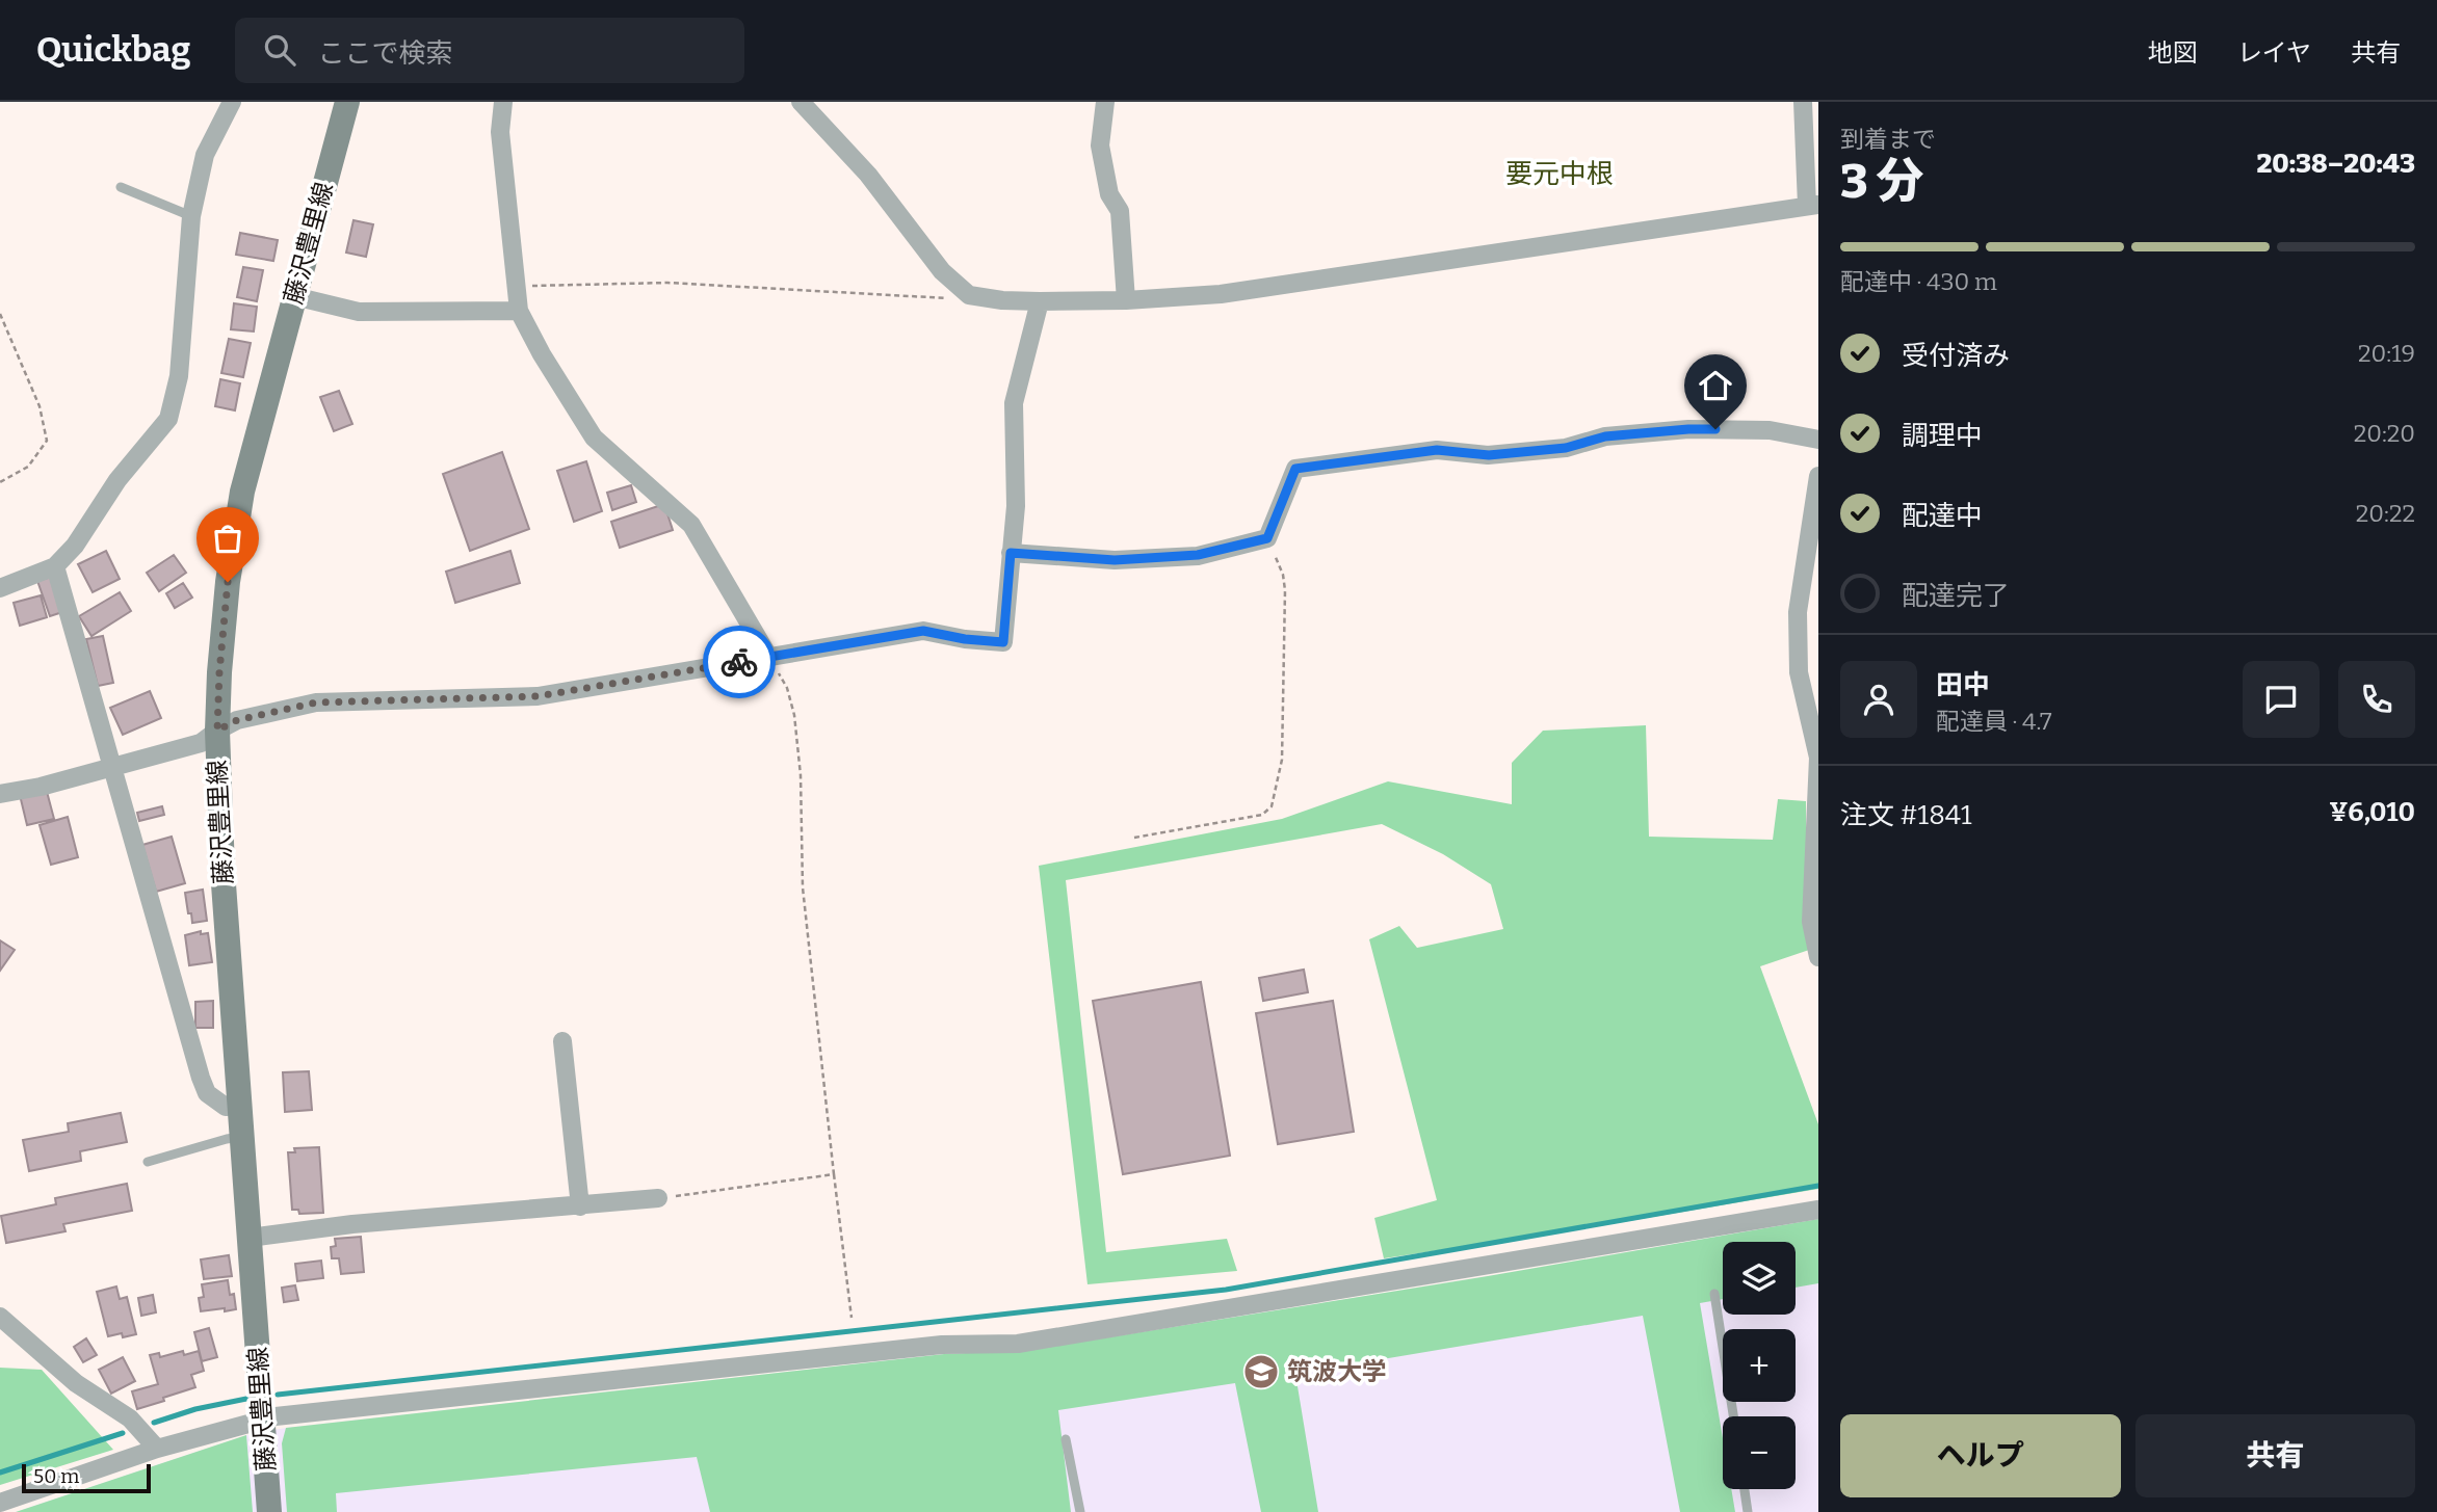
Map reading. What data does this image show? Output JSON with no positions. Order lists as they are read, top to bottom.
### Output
{
  "streets": {
    "main road": ["藤沢豊里線"]
  },
  "districts": ["要元中根"],
  "places": {
    "school or university": ["筑波大学"]
  },
  "scale_bar": "50 m",
  "page": {
    "header": "Quickbag",
    "search": "ここで検索",
    "nav": ["地図", "レイヤ", "共有"],
    "heading": ["3 分", "到着まで", "20:38–20:43"],
    "panel": [
      "田中",
      "配達員 · 4.7",
      "注文 #1841",
      "¥6,010"
    ],
    "bar": "配達中 · 430 m",
    "list": [
      ["受付済み", "20:19"],
      ["調理中", "20:20"],
      ["配達中", "20:22"],
      "配達完了"
    ],
    "map_buttons": ["+", "−"],
    "buttons": ["ヘルプ", "共有"],
    "scale": "50 m"
  }
}
